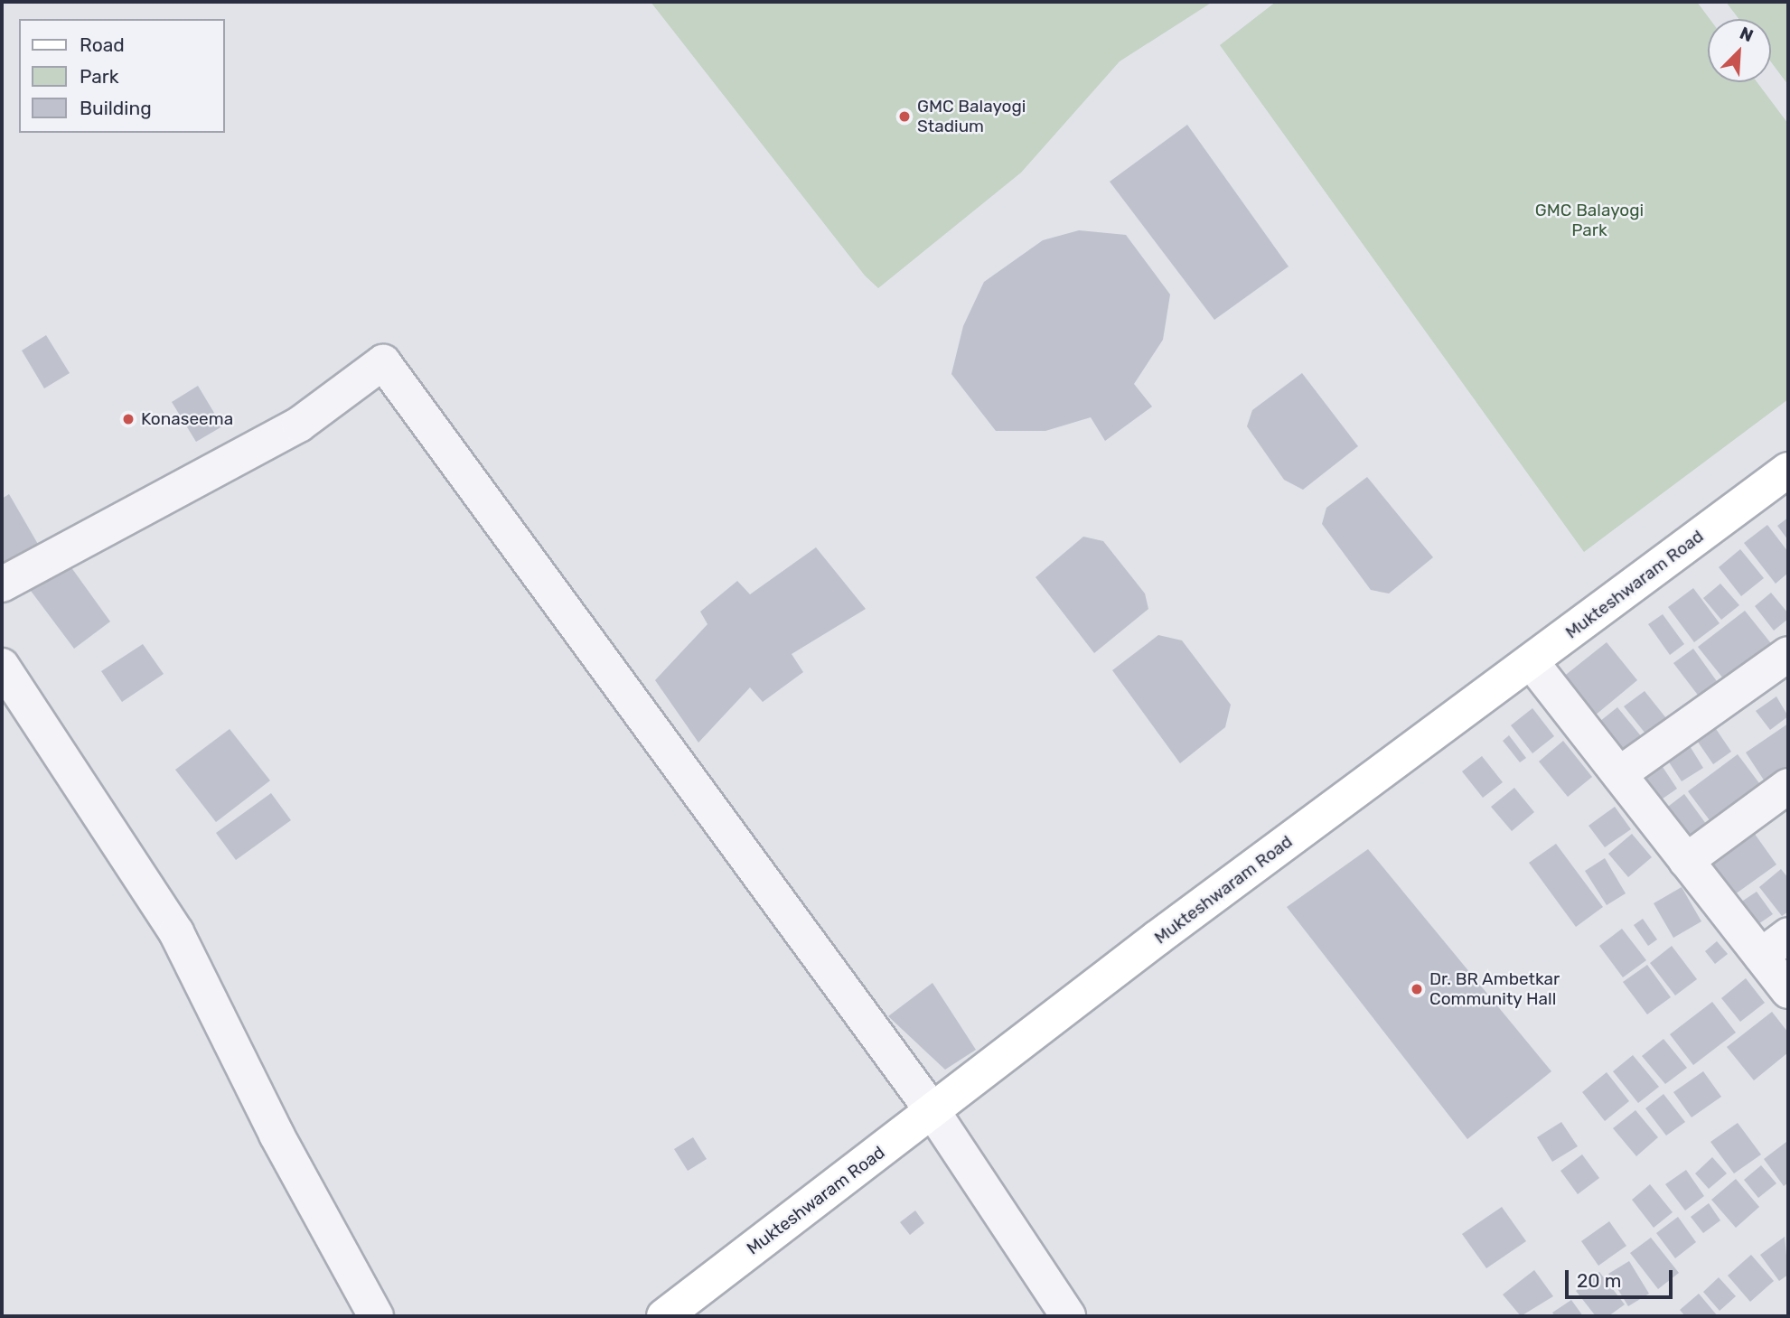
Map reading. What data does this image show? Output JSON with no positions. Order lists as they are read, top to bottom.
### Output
{
  "streets": {
    "main road": ["Mukteshwaram Road"]
  },
  "parks": ["GMC Balayogi Park"],
  "places": ["GMC Balayogi Stadium", "Konaseema", "Dr. BR Ambetkar Community Hall"],
  "legend": ["Road", "Park", "Building"],
  "scale_bar": "20 m",
  "north": "top right"
}
